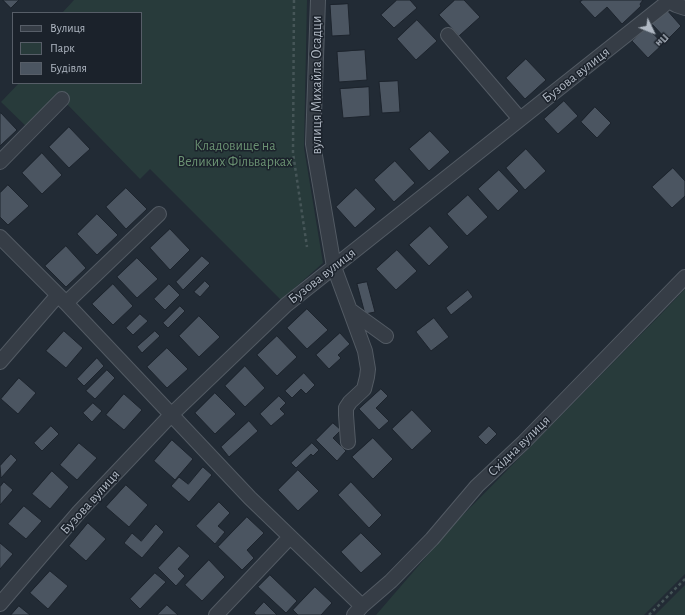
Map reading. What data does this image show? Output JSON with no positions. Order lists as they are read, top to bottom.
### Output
{
  "streets": {
    "street": ["Бузова вулиця", "вулиця Михайла Осадци", "Східна вулиця"]
  },
  "crossings": [
    ["Бузова вулиця", "вулиця Михайла Осадци"]
  ],
  "parks": ["Кладовище на Великих Фільварках"],
  "legend": ["Вулиця", "Парк", "Будівля"],
  "north": "bottom right"
}
